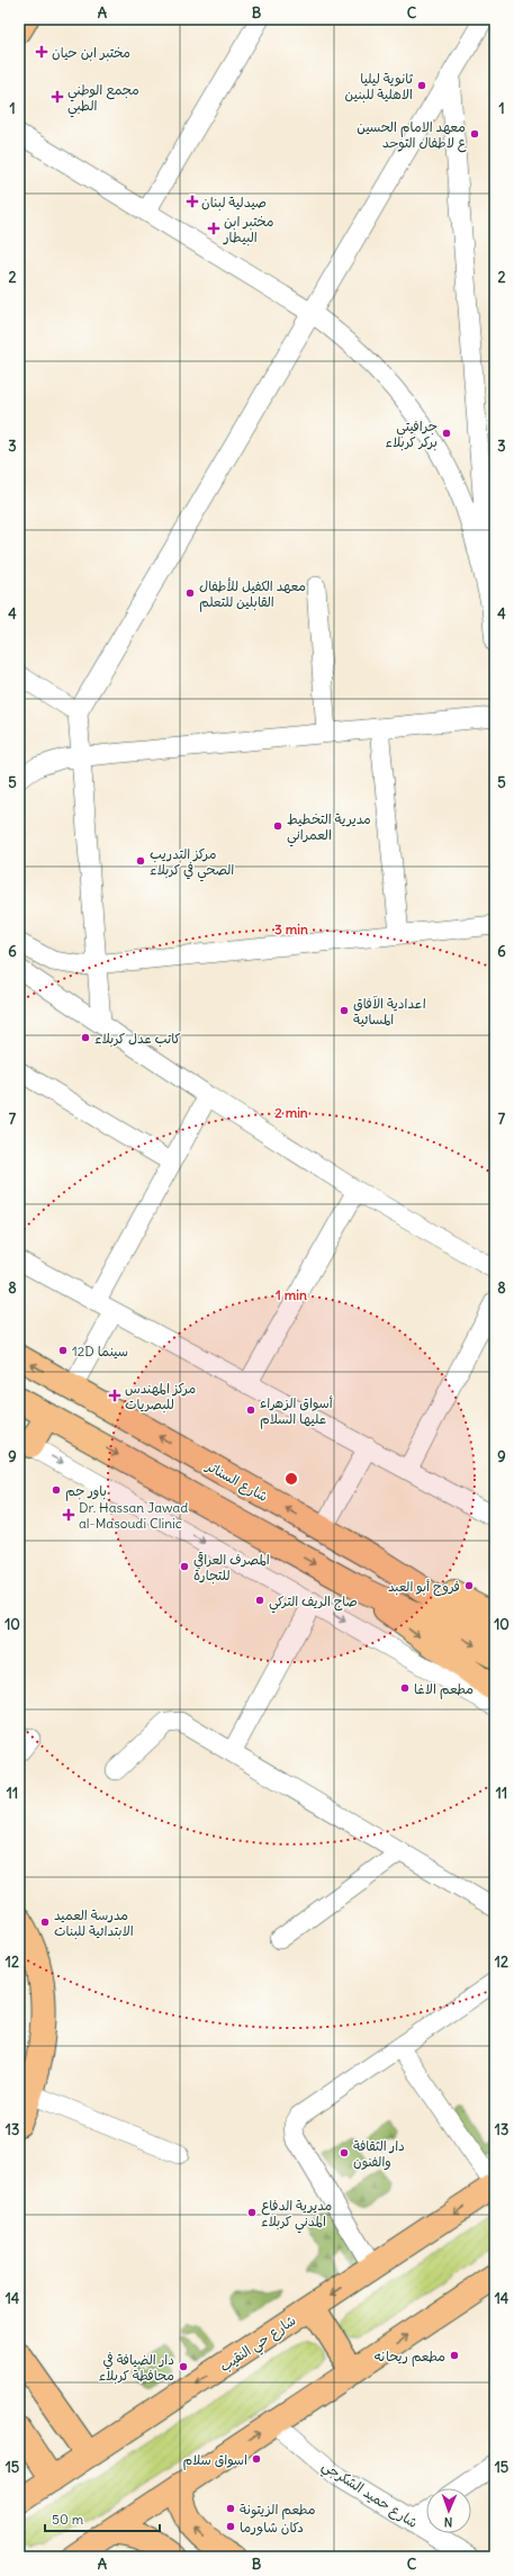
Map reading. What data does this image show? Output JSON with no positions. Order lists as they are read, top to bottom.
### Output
{
  "streets": {
    "main road": ["شارع السناتر", "شارع حي النقيب"],
    "street": ["شارع حميد الشكرجي"]
  },
  "places": {
    "health": [
      "مختبر ابن حيان",
      "مجمع الوطني الطبي",
      "صيدلية لبنان",
      "مختبر ابن البيطار",
      "مركز المهندس للبصريات",
      "Dr. Hassan Jawad al-Masoudi Clinic"
    ],
    "other": [
      "ثانوية ليليا الاهلية للبنين",
      "معهد الامام الحسين ع لاطفال التوحد",
      "جرافيتي بركر كربلاء",
      "معهد الكفيل للأطفال القابلين للتعلم",
      "مديرية التخطيط العمراني",
      "مركز التدريب الصحي في كربلاء",
      "اعدادية الآفاق المسائية",
      "كاتب عدل كربلاء",
      "12D سينما",
      "أسواق الزهراء عليها السلام",
      "باور جم",
      "المصرف العراقي للتجارة",
      "فروج أبو العبد",
      "صاج الريف التركي",
      "مطعم الاغا",
      "مدرسة العميد الابتدائية للبنات",
      "دار الثقافة والفنون",
      "مديرية الدفاع المدني كربلاء",
      "مطعم ريحانه",
      "دار الضيافة في محافطة كربلاء",
      "اسواق سلام",
      "مطعم الزيتونة",
      "دكان شاورما"
    ]
  },
  "scale_bar": "50 m",
  "north": "bottom",
  "grid": {
    "columns": ["A", "B", "C"],
    "rows": [
      "1",
      "2",
      "3",
      "4",
      "5",
      "6",
      "7",
      "8",
      "9",
      "10",
      "11",
      "12",
      "13",
      "14",
      "15"
    ]
  },
  "rings": ["3 min", "2 min", "1 min"]
}
